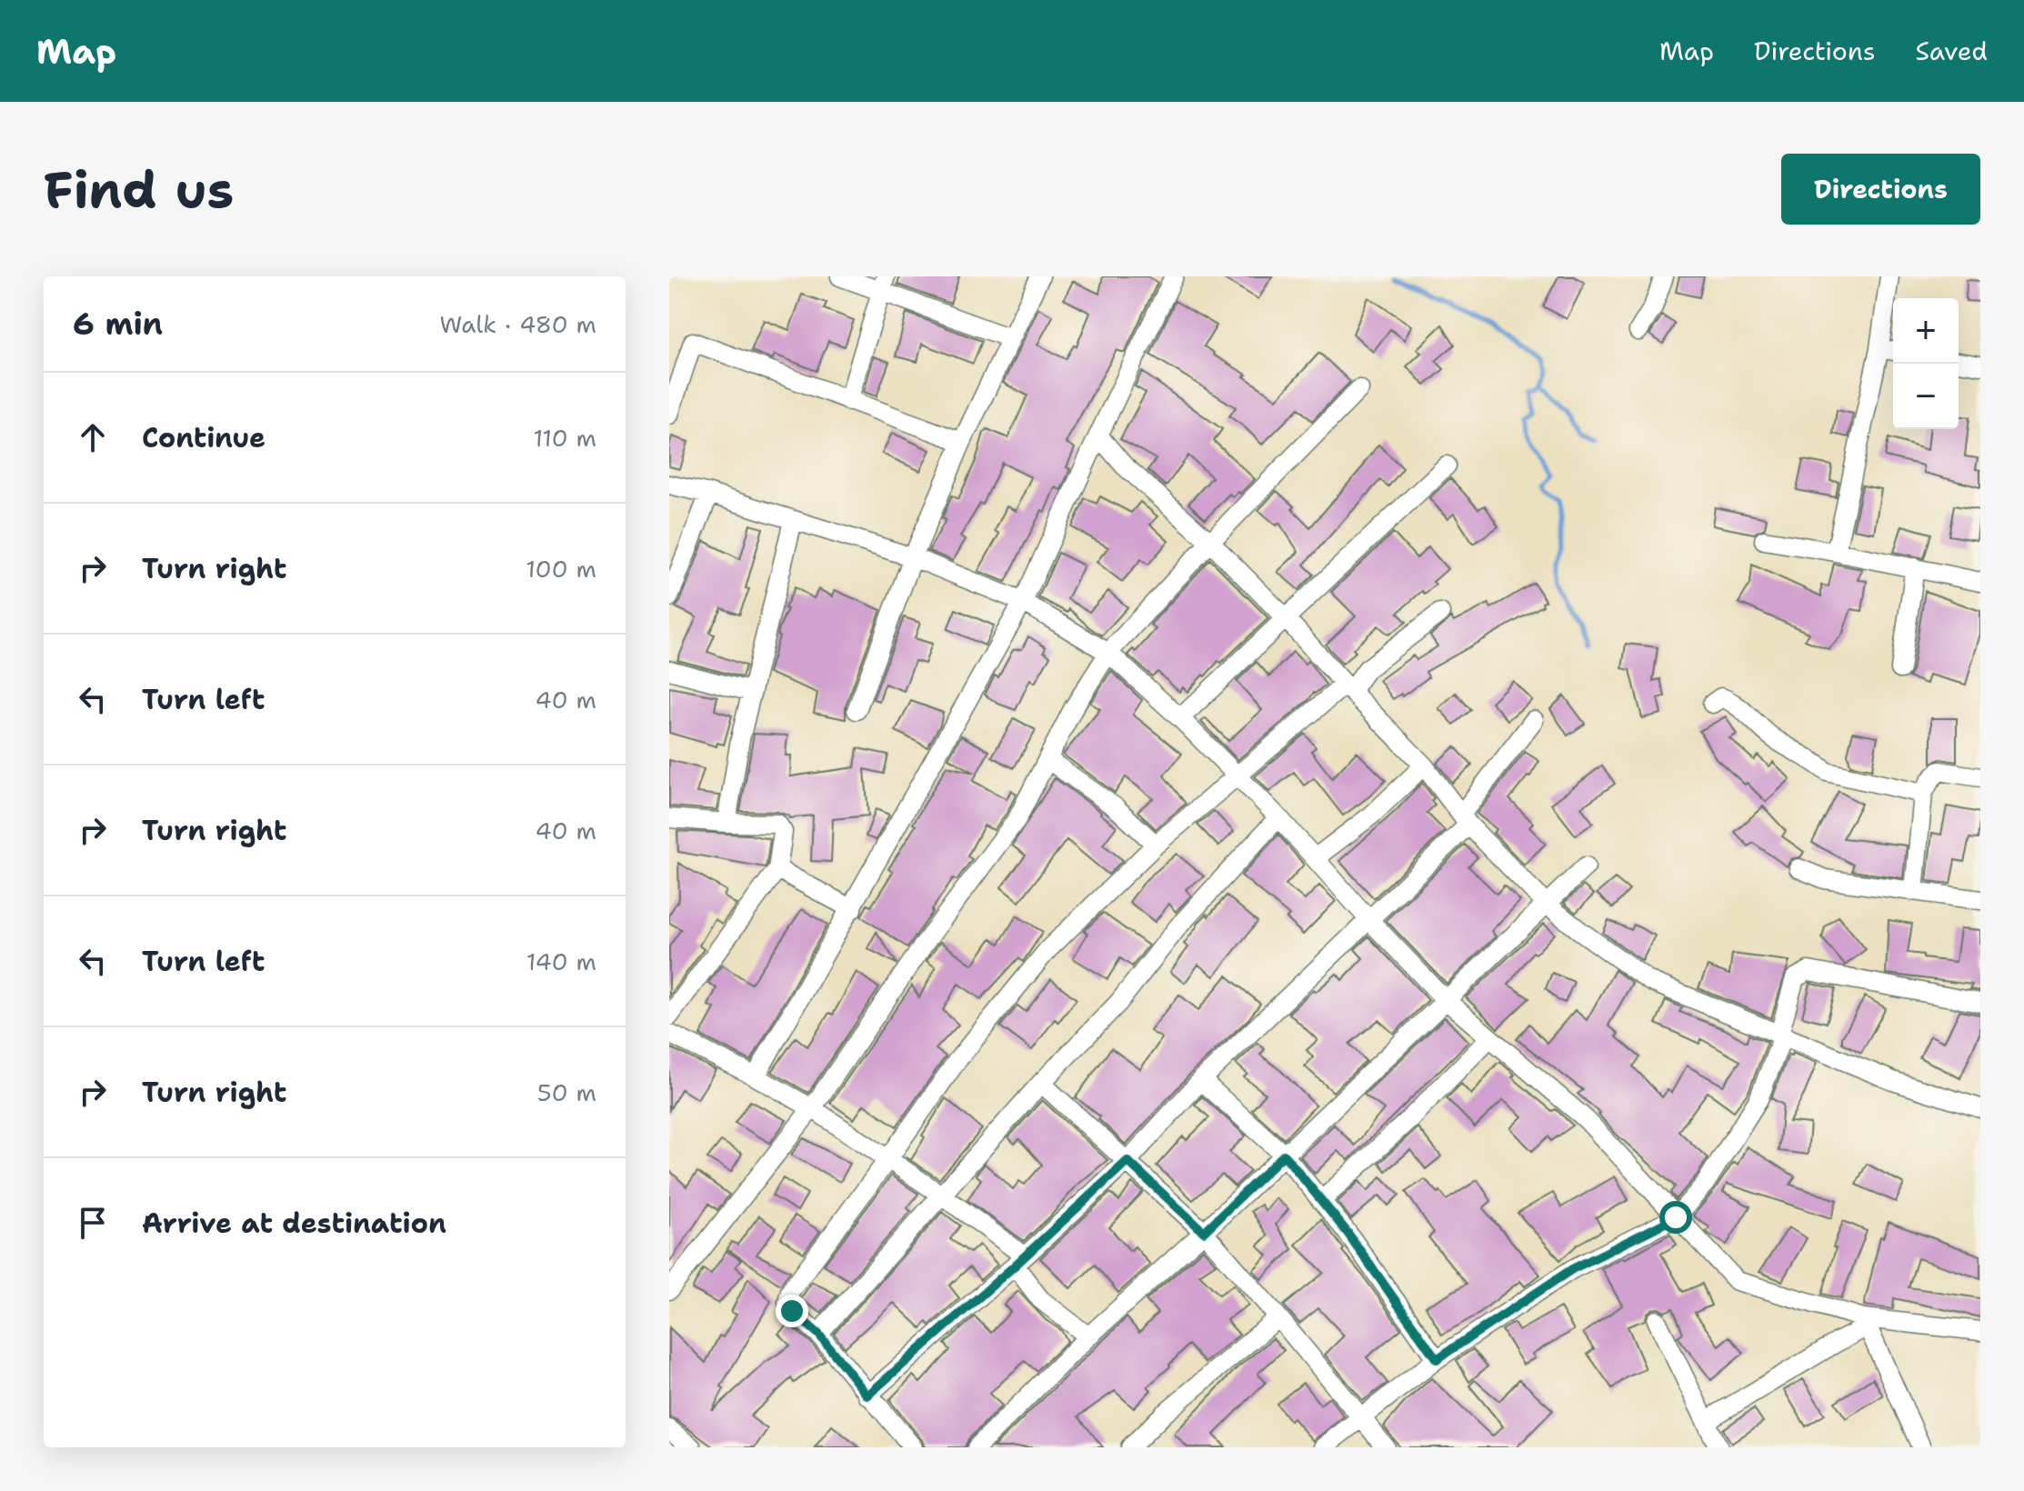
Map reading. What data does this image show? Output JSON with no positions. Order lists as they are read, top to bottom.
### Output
{
  "page": {
    "header": "Map",
    "nav": ["Map", "Directions", "Saved"],
    "buttons": "Directions",
    "title": "Find us",
    "heading": ["6 min", "Walk · 480 m"],
    "map_buttons": ["+", "−"],
    "list": [
      ["Continue", "110 m"],
      ["Turn right", "100 m"],
      ["Turn left", "40 m"],
      ["Turn right", "40 m"],
      ["Turn left", "140 m"],
      ["Turn right", "50 m"],
      "Arrive at destination"
    ]
  }
}
